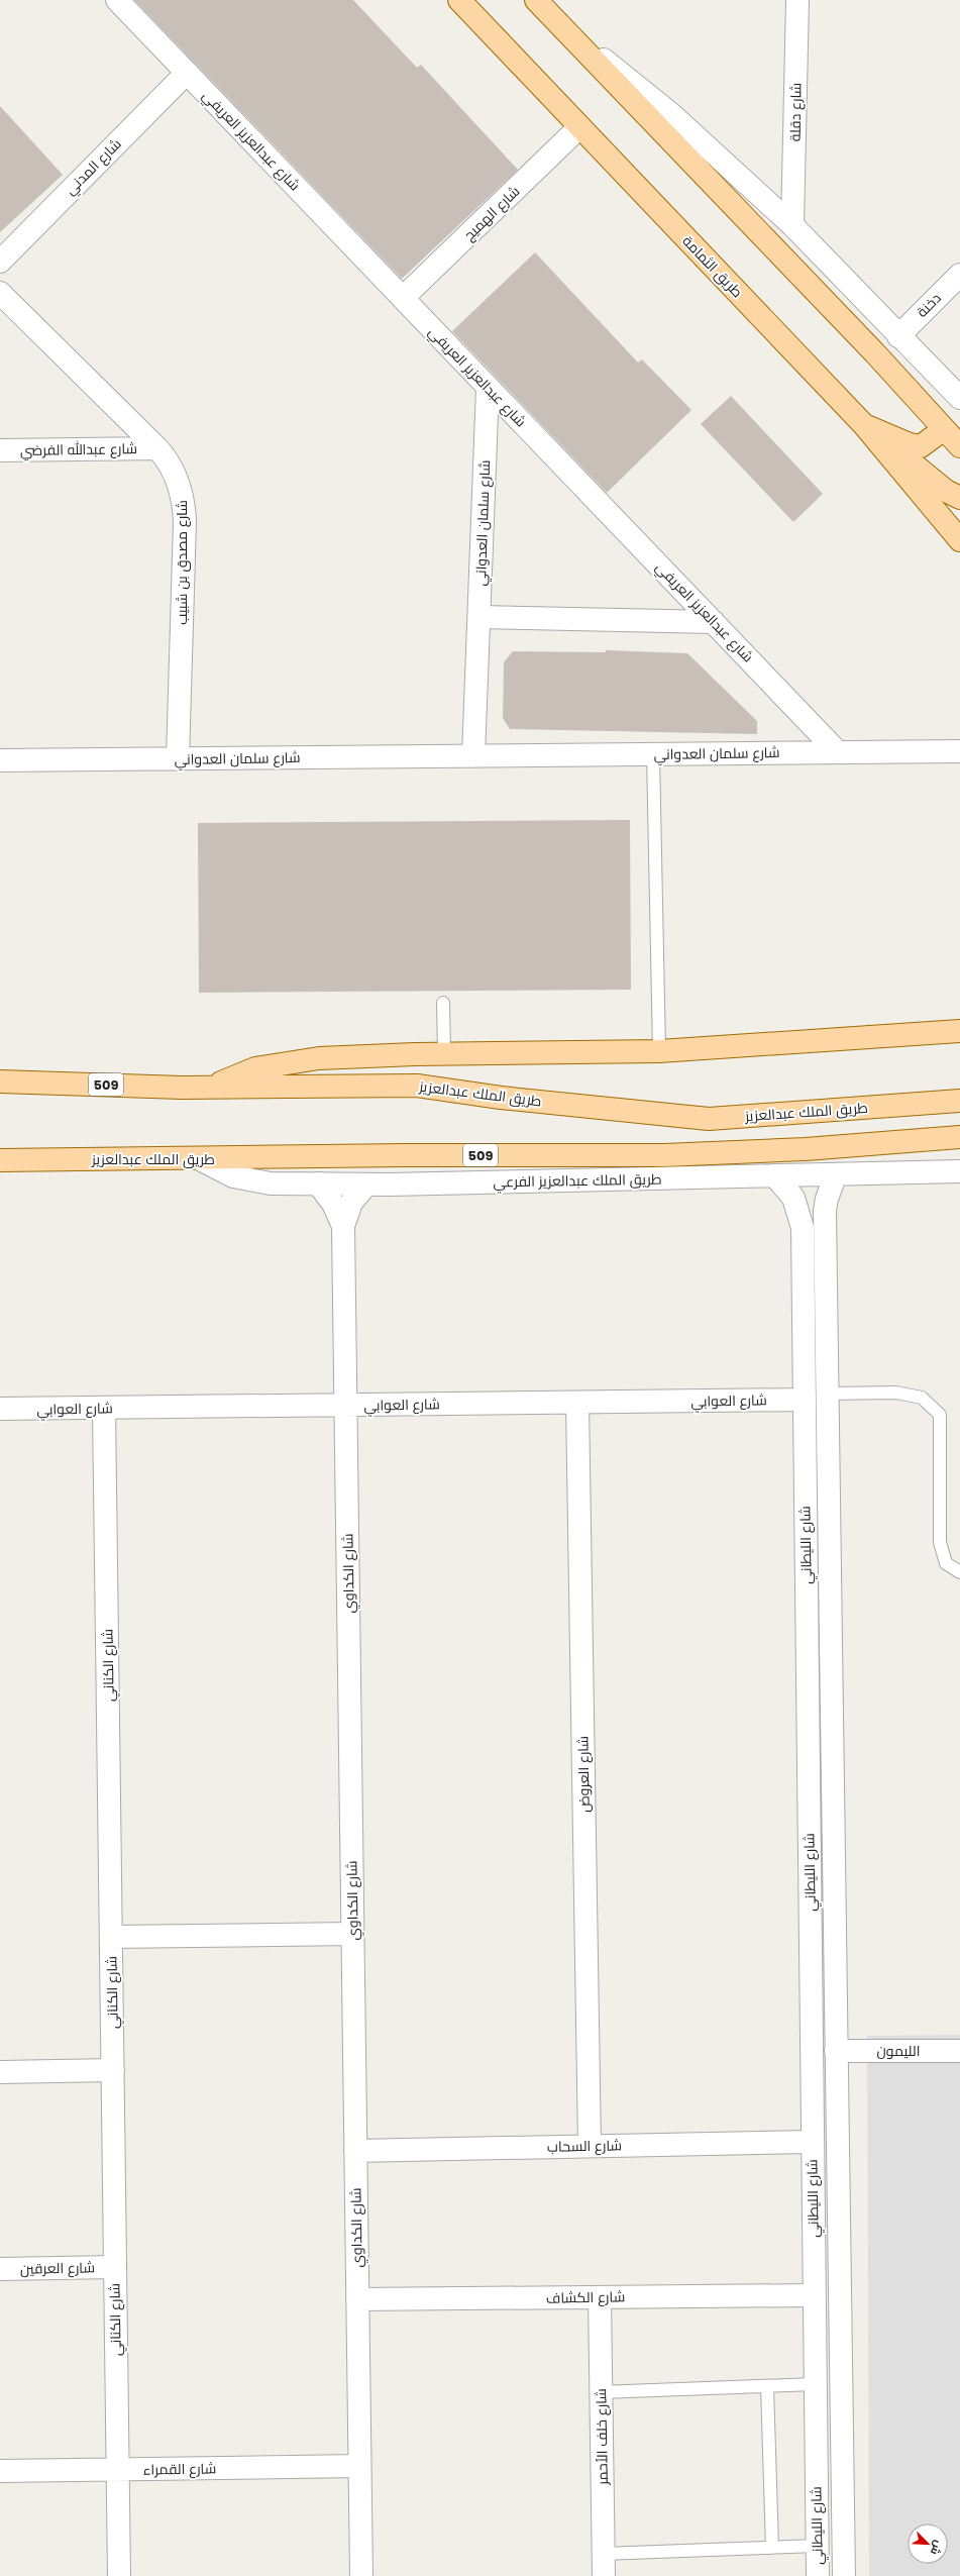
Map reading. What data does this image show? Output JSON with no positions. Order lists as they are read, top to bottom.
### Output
{
  "streets": {
    "main road": ["طريق الثمامة", "509", "طريق الملك عبدالعزيز"],
    "street": [
      "شارع دقلة",
      "شارع عبدالعزيز العريفي",
      "شارع المدني",
      "شارع الهميج",
      "دخنة",
      "شارع عبدالله الفرضي",
      "شارع سلمان العدواني",
      "شارع مصدق بن شبيب",
      "طريق الملك عبدالعزيز الفرعي",
      "شارع العوابي",
      "شارع الليطاني",
      "شارع الكداوي",
      "شارع الكناني",
      "شارع العروض",
      "الليمون",
      "شارع السحاب",
      "شارع العرقين",
      "شارع الكشاف",
      "شارع خلف الأحمر",
      "شارع القمراء"
    ]
  },
  "crossings": [
    ["شارع عبدالعزيز العريفي", "شارع المدني"],
    ["شارع عبدالعزيز العريفي", "شارع الهميج"],
    ["شارع عبدالعزيز العريفي", "شارع سلمان العدواني"],
    ["شارع الهميج", "طريق الثمامة"],
    ["شارع عبدالله الفرضي", "شارع مصدق بن شبيب"],
    ["شارع سلمان العدواني", "شارع مصدق بن شبيب"],
    ["طريق الملك عبدالعزيز", "طريق الملك عبدالعزيز الفرعي"],
    ["طريق الملك عبدالعزيز الفرعي", "شارع الليطاني"],
    ["طريق الملك عبدالعزيز الفرعي", "شارع الكداوي"],
    ["شارع العوابي", "شارع الليطاني"],
    ["شارع العوابي", "شارع الكداوي"],
    ["شارع العوابي", "شارع الكناني"],
    ["شارع العوابي", "شارع العروض"],
    ["شارع الليطاني", "الليمون"],
    ["شارع الليطاني", "شارع السحاب"],
    ["شارع الليطاني", "شارع الكشاف"],
    ["شارع الكداوي", "شارع السحاب"],
    ["شارع الكداوي", "شارع الكشاف"],
    ["شارع الكداوي", "شارع القمراء"],
    ["شارع الكناني", "شارع العرقين"],
    ["شارع الكناني", "شارع القمراء"],
    ["شارع العروض", "شارع السحاب"],
    ["شارع الكشاف", "شارع خلف الأحمر"]
  ],
  "north": "bottom right"
}
